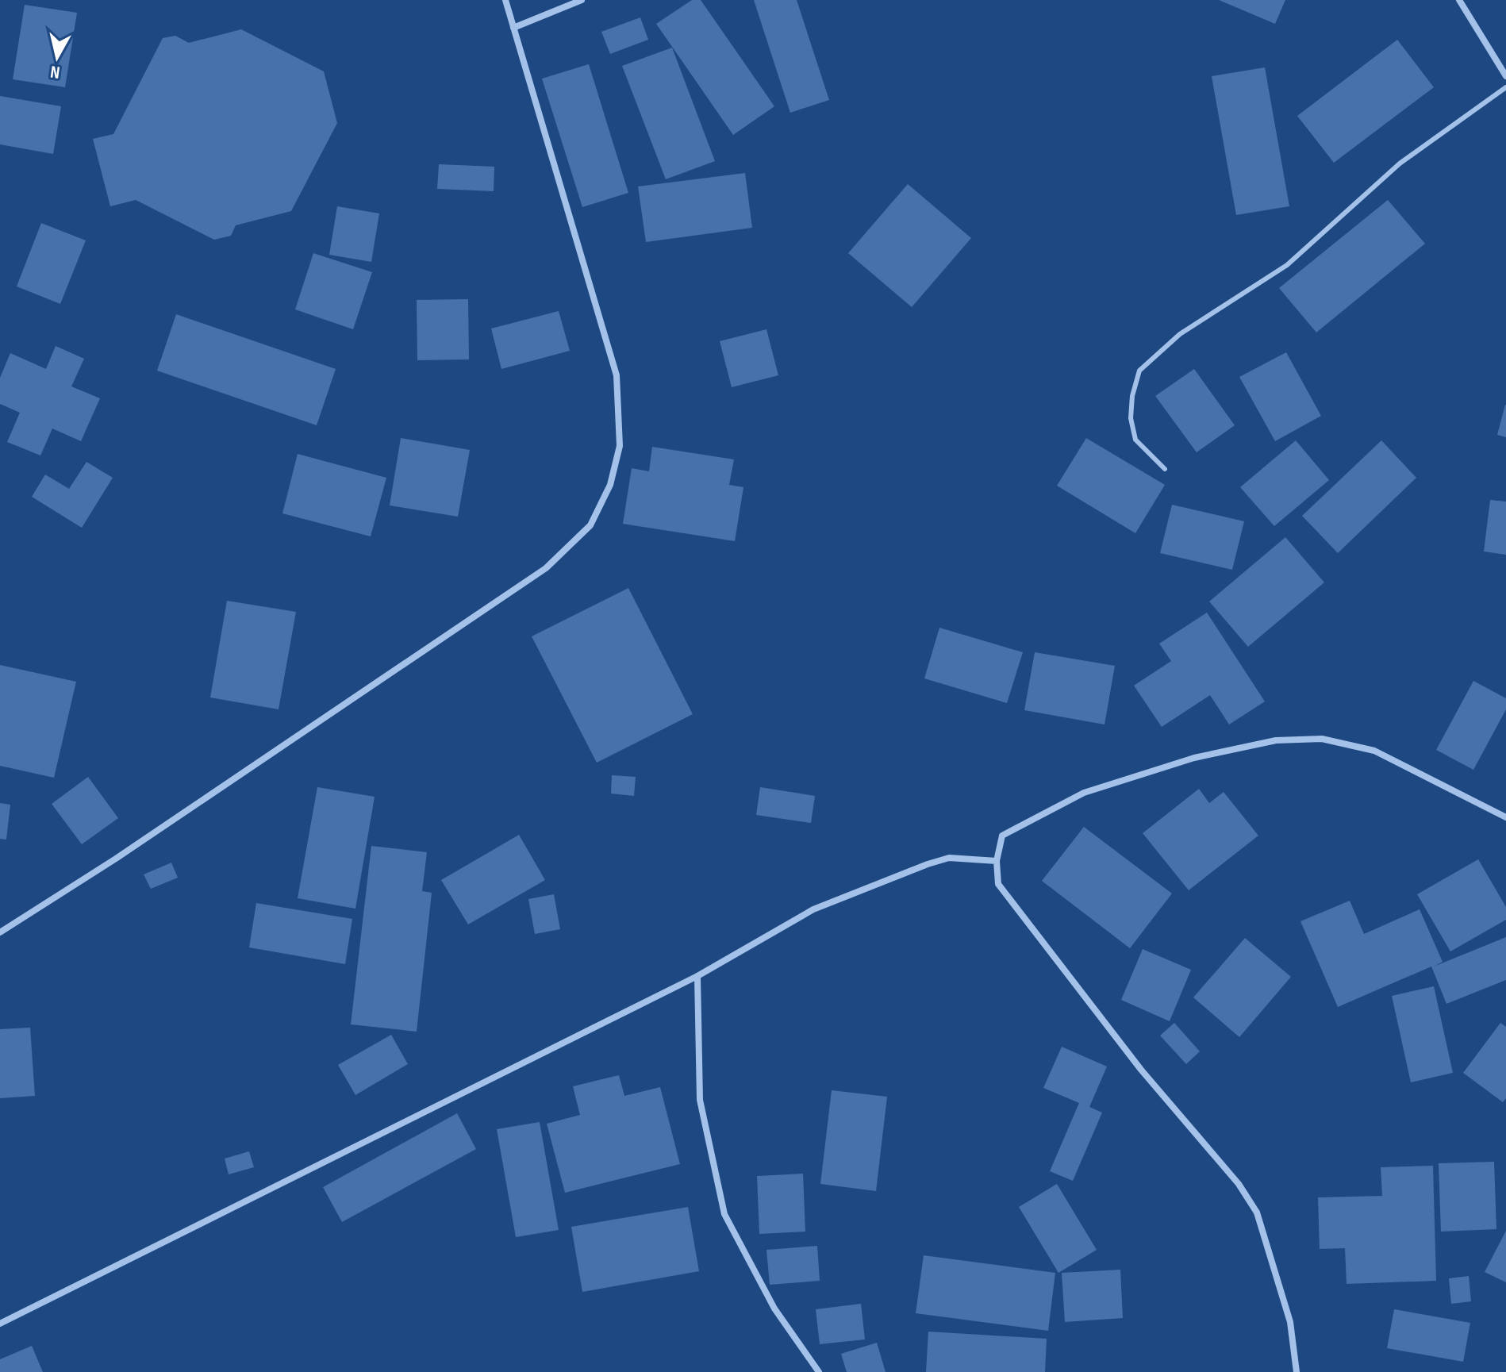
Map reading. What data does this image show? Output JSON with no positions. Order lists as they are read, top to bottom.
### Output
{
  "north": "bottom"
}
